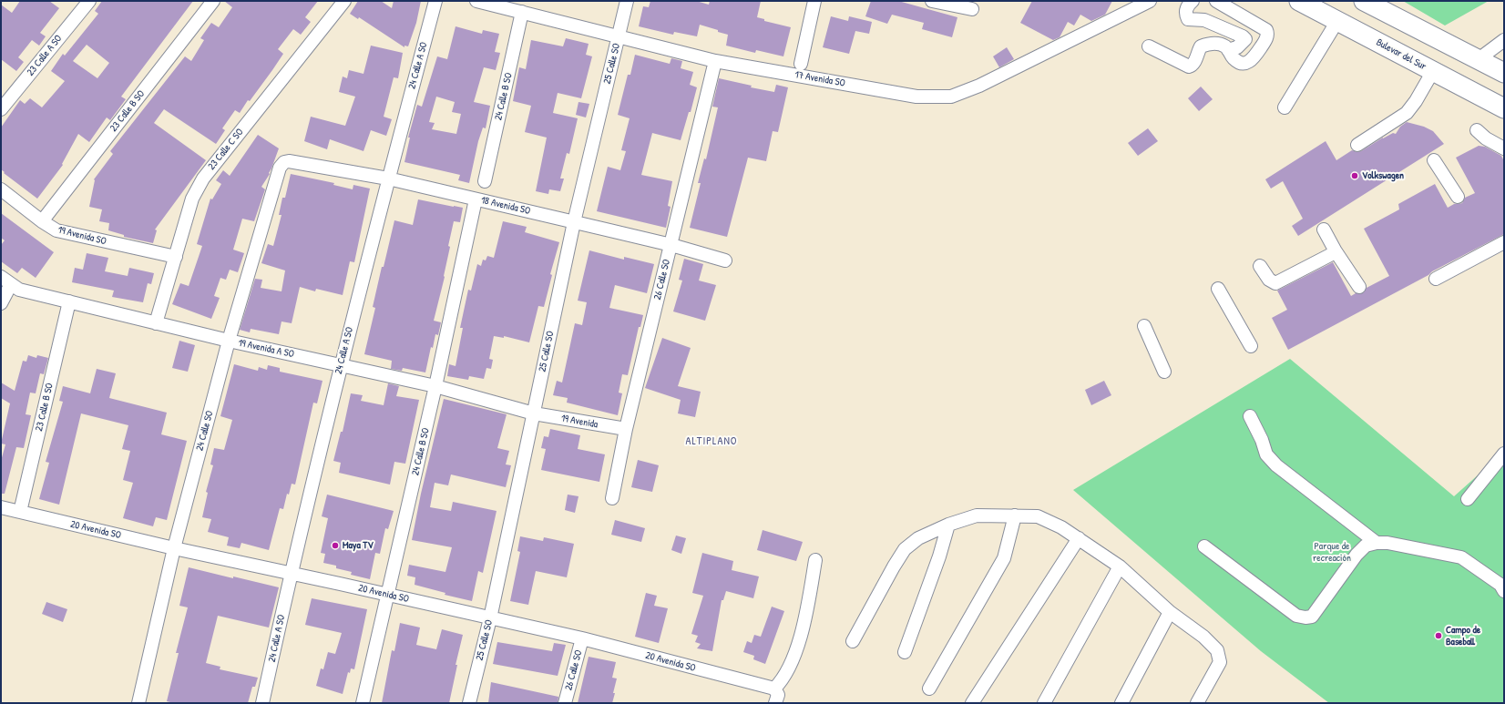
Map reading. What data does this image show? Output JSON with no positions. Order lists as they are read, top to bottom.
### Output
{
  "streets": {
    "highway": ["Bulevar del Sur"],
    "street": [
      "23 Calle A SO",
      "25 Calle SO",
      "24 Calle A SO",
      "17 Avenida SO",
      "24 Calle B SO",
      "23 Calle B SO",
      "23 Calle C SO",
      "18 Avenida SO",
      "19 Avenida SO",
      "26 Calle SO",
      "19 Avenida A SO",
      "19 Avenida",
      "24 Calle SO",
      "20 Avenida SO"
    ]
  },
  "crossings": [
    ["25 Calle SO", "17 Avenida SO"],
    ["25 Calle SO", "18 Avenida SO"],
    ["25 Calle SO", "19 Avenida A SO"],
    ["25 Calle SO", "19 Avenida"],
    ["25 Calle SO", "20 Avenida SO"],
    ["24 Calle A SO", "18 Avenida SO"],
    ["24 Calle A SO", "19 Avenida A SO"],
    ["24 Calle A SO", "20 Avenida SO"],
    ["17 Avenida SO", "24 Calle B SO"],
    ["17 Avenida SO", "26 Calle SO"],
    ["24 Calle B SO", "18 Avenida SO"],
    ["24 Calle B SO", "19 Avenida A SO"],
    ["24 Calle B SO", "20 Avenida SO"],
    ["23 Calle B SO", "19 Avenida SO"],
    ["23 Calle B SO", "19 Avenida A SO"],
    ["23 Calle B SO", "20 Avenida SO"],
    ["23 Calle C SO", "19 Avenida SO"],
    ["23 Calle C SO", "19 Avenida A SO"],
    ["18 Avenida SO", "26 Calle SO"],
    ["18 Avenida SO", "24 Calle SO"],
    ["26 Calle SO", "19 Avenida"],
    ["26 Calle SO", "20 Avenida SO"],
    ["19 Avenida A SO", "19 Avenida"],
    ["19 Avenida A SO", "24 Calle SO"],
    ["24 Calle SO", "20 Avenida SO"]
  ],
  "districts": ["ALTIPLANO"],
  "parks": ["Parque de recreación"],
  "places": ["Volkswagen", "Maya TV", "Campo de Baseball"]
}
